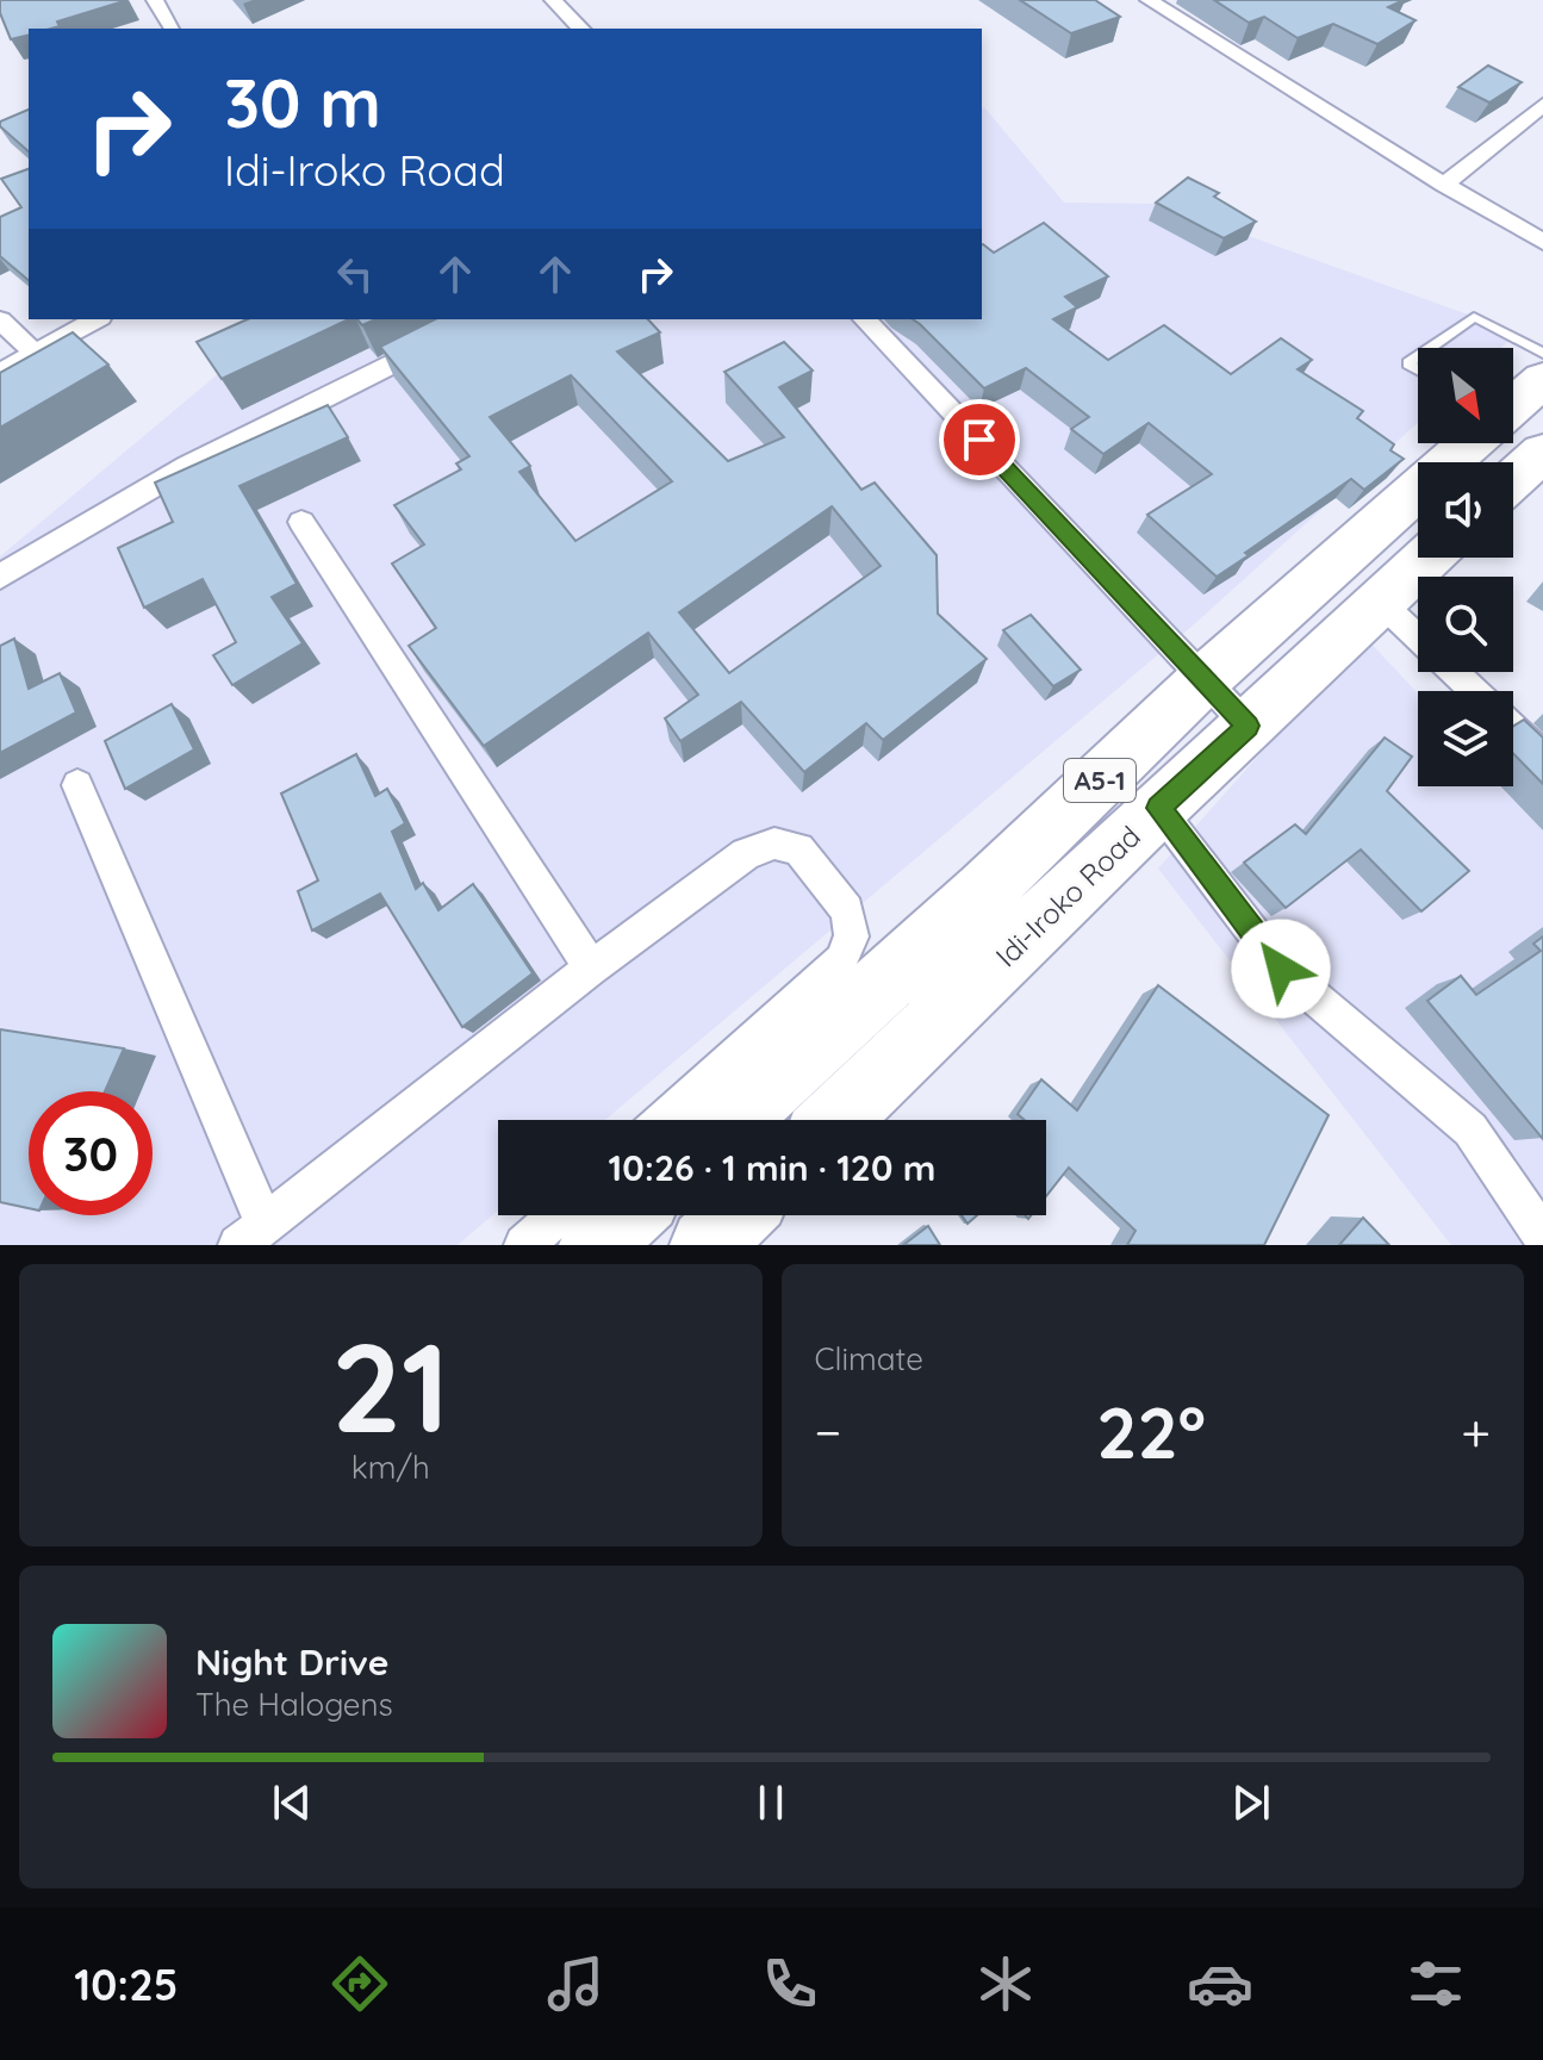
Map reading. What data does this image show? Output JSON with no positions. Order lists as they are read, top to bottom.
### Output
{
  "streets": {
    "highway": ["A5-1", "Idi-Iroko Road"]
  },
  "north": "bottom right",
  "page": {
    "turn": ["30 m", "Idi-Iroko Road"],
    "limit": "30",
    "trip": "10:26 · 1 min · 120 m",
    "tile": [
      ["21", "km/h"],
      "Climate"
    ],
    "heat": ["−", "22°", "+"],
    "song": ["Night Drive", "The Halogens"],
    "tabs": "10:25"
  }
}
